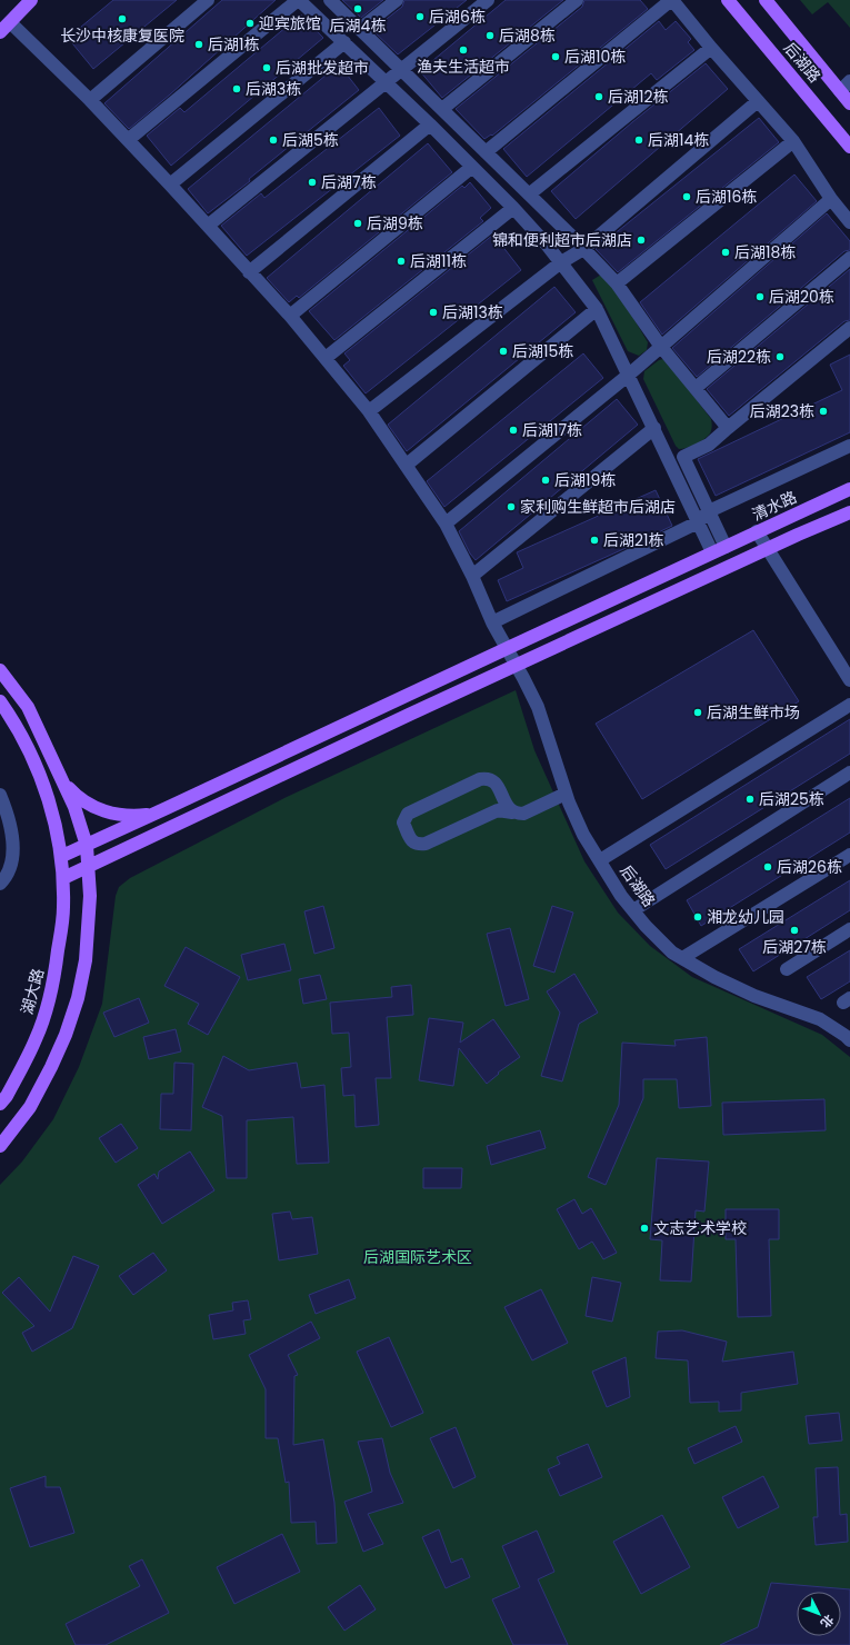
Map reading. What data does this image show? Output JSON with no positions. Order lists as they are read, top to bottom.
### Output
{
  "streets": {
    "main road": ["后湖路", "清水路", "湖大路"]
  },
  "crossings": [
    ["后湖路", "清水路"]
  ],
  "parks": ["后湖国际艺术区"],
  "places": [
    "后湖4栋",
    "后湖6栋",
    "长沙中核康复医院",
    "迎宾旅馆",
    "后湖8栋",
    "后湖1栋",
    "渔夫生活超市",
    "后湖10栋",
    "后湖批发超市",
    "后湖3栋",
    "后湖12栋",
    "后湖5栋",
    "后湖14栋",
    "后湖7栋",
    "后湖16栋",
    "后湖9栋",
    "锦和便利超市后湖店",
    "后湖18栋",
    "后湖11栋",
    "后湖20栋",
    "后湖13栋",
    "后湖15栋",
    "后湖22栋",
    "后湖23栋",
    "后湖17栋",
    "后湖19栋",
    "家利购生鲜超市后湖店",
    "后湖21栋",
    "后湖生鲜市场",
    "后湖25栋",
    "后湖26栋",
    "湘龙幼儿园",
    "后湖27栋",
    "文志艺术学校"
  ],
  "north": "bottom right"
}
